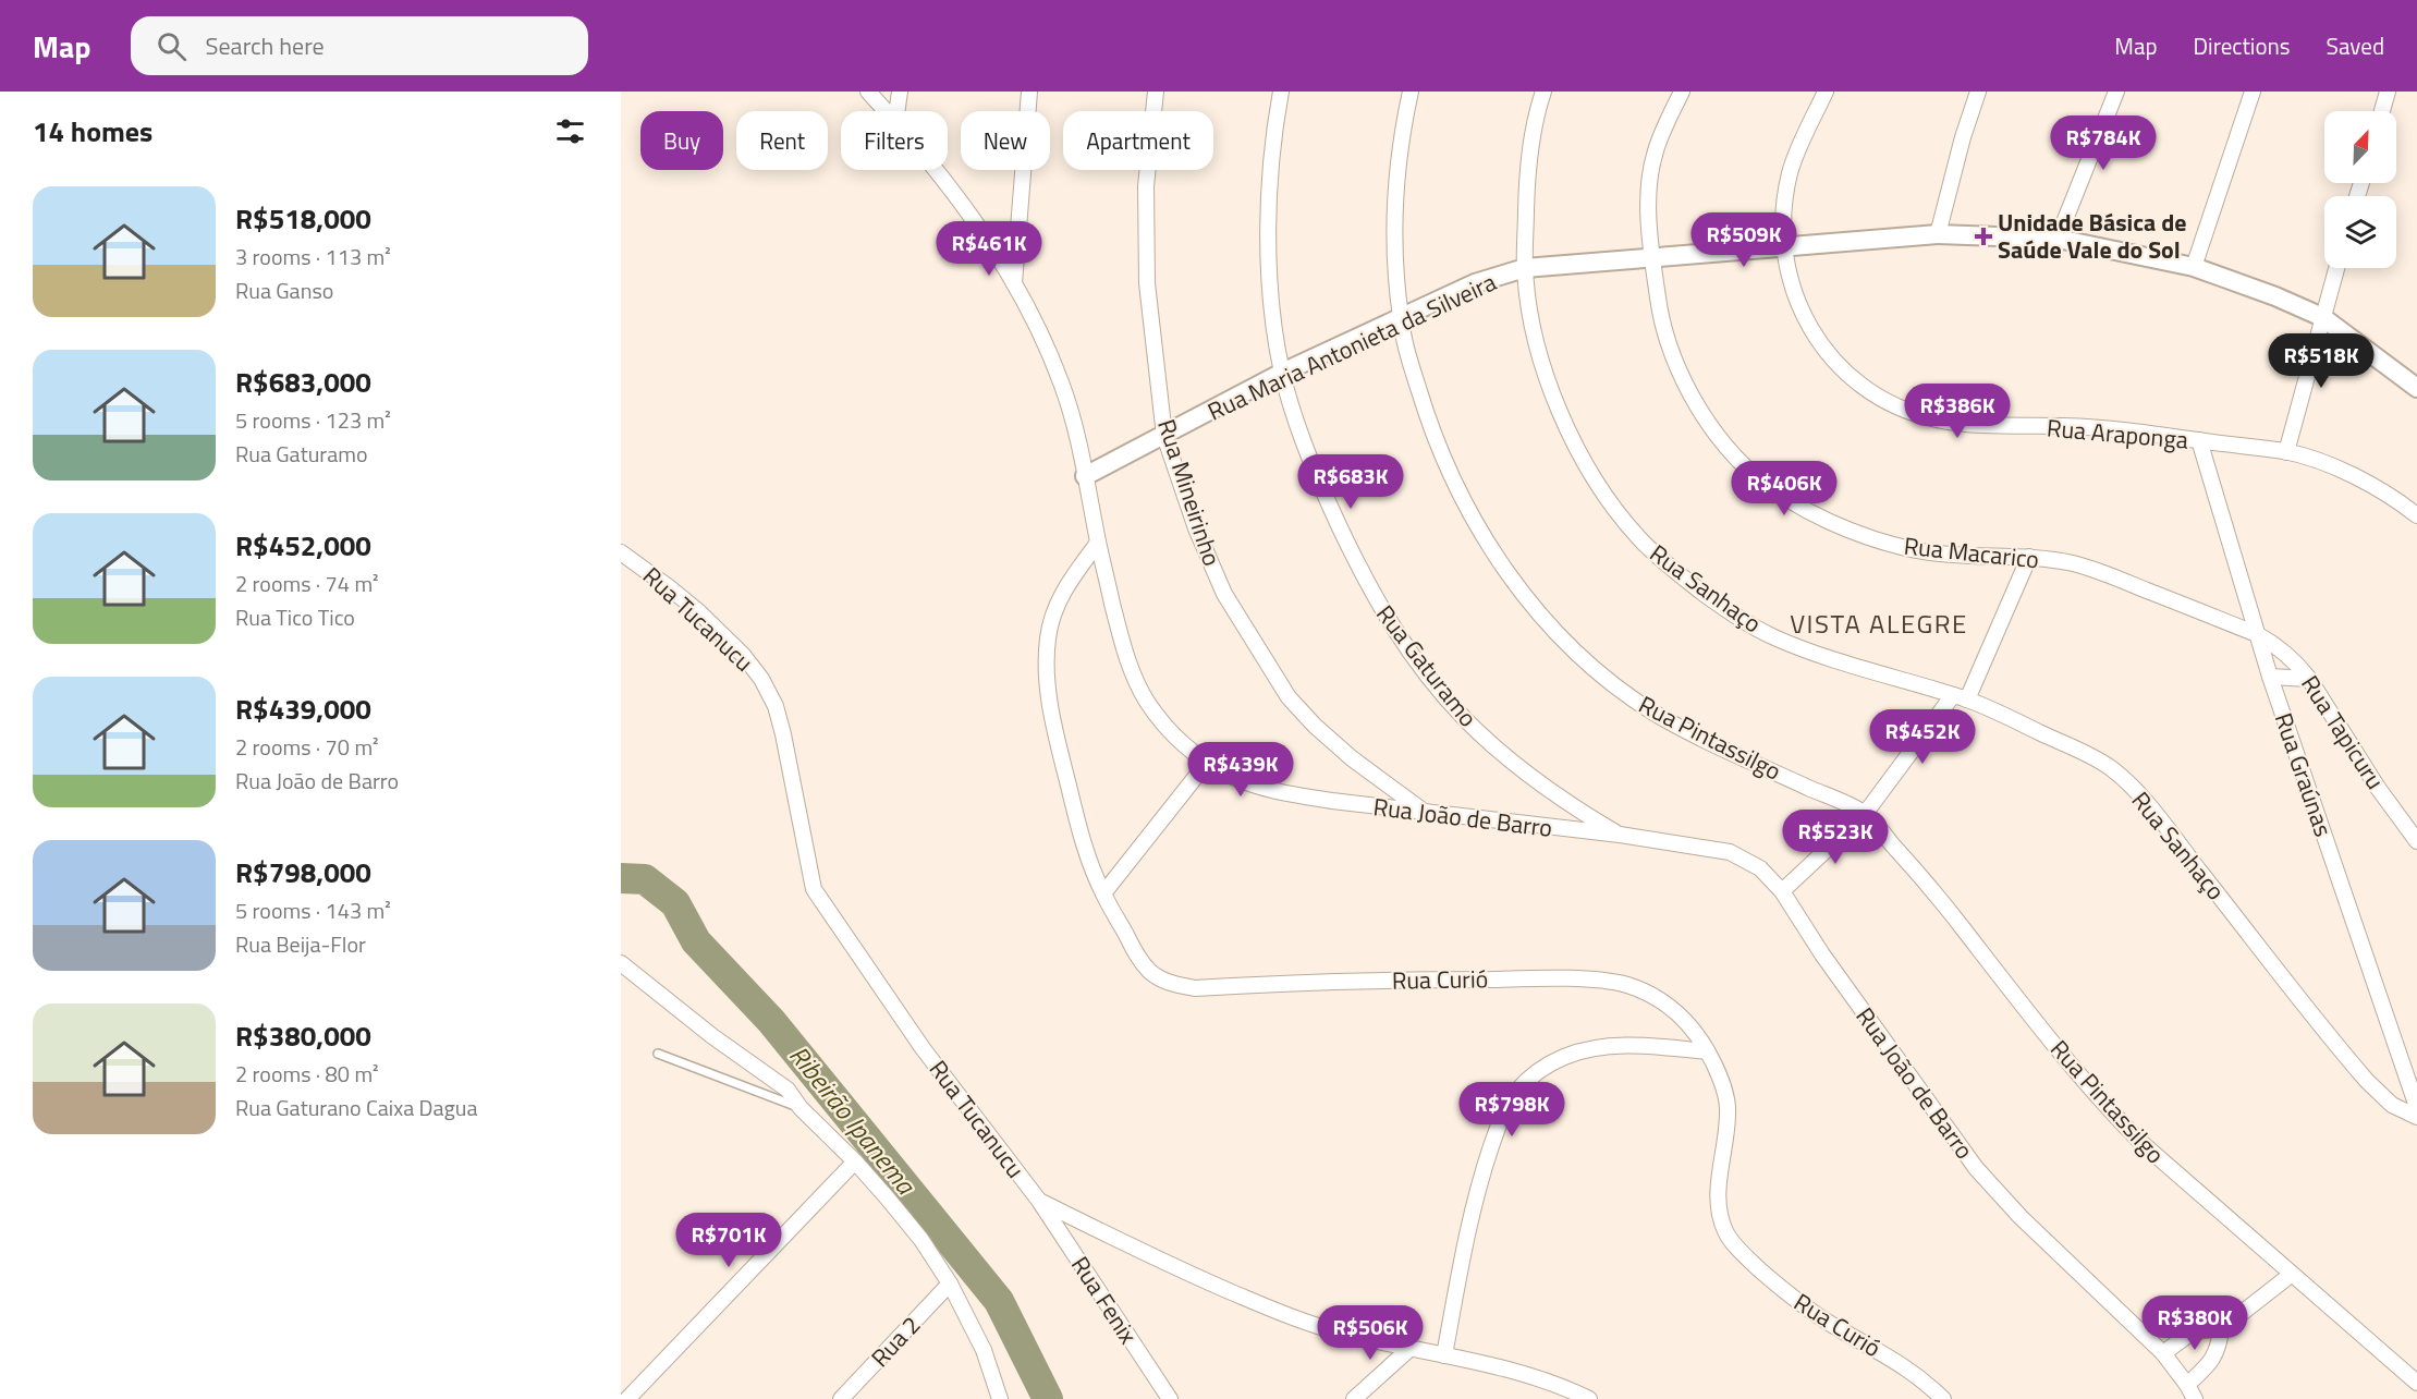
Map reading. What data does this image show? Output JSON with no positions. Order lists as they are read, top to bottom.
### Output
{
  "streets": {
    "street": [
      "Rua Maria Antonieta da Silveira",
      "Rua Araponga",
      "Rua Mineirinho",
      "Rua Macarico",
      "Rua Sanhaço",
      "Rua Tucanucu",
      "Rua Gaturamo",
      "Rua Tapicuru",
      "Rua Pintassilgo",
      "Rua Graúnas",
      "Rua João de Barro",
      "Rua Curió",
      "Rua Fenix",
      "Rua 2"
    ]
  },
  "crossings": [
    ["Rua Maria Antonieta da Silveira", "Rua Araponga"],
    ["Rua Maria Antonieta da Silveira", "Rua Mineirinho"],
    ["Rua Maria Antonieta da Silveira", "Rua Macarico"],
    ["Rua Maria Antonieta da Silveira", "Rua Sanhaço"],
    ["Rua Maria Antonieta da Silveira", "Rua Gaturamo"],
    ["Rua Maria Antonieta da Silveira", "Rua Pintassilgo"],
    ["Rua Maria Antonieta da Silveira", "Rua João de Barro"],
    ["Rua Araponga", "Rua Graúnas"],
    ["Rua Mineirinho", "Rua João de Barro"],
    ["Rua Macarico", "Rua Tapicuru"],
    ["Rua Macarico", "Rua Graúnas"],
    ["Rua Tucanucu", "Rua Fenix"],
    ["Rua Gaturamo", "Rua João de Barro"],
    ["Rua Tapicuru", "Rua Graúnas"],
    ["Rua João de Barro", "Rua Curió"]
  ],
  "districts": ["VISTA ALEGRE"],
  "water": ["Ribeirão Ipanema"],
  "places": {
    "health": ["Unidade Básica de Saúde Vale do Sol"]
  },
  "north": "top right",
  "page": {
    "header": "Map",
    "search": "Search here",
    "nav": ["Map", "Directions", "Saved"],
    "heading": "14 homes",
    "chip": [
      "Buy",
      "Rent",
      "Filters",
      "New",
      "Apartment"
    ],
    "price": [
      "R$784K",
      "R$509K",
      "R$461K",
      "R$518K",
      "R$386K",
      "R$683K",
      "R$406K",
      "R$452K",
      "R$439K",
      "R$523K",
      "R$798K",
      "R$701K",
      "R$380K",
      "R$506K"
    ],
    "list": [
      {
        "name": "R$518,000",
        "note": "3 rooms · 113 m² · Rua Ganso"
      },
      {
        "name": "R$683,000",
        "note": "5 rooms · 123 m² · Rua Gaturamo"
      },
      {
        "name": "R$452,000",
        "note": "2 rooms · 74 m² · Rua Tico Tico"
      },
      {
        "name": "R$439,000",
        "note": "2 rooms · 70 m² · Rua João de Barro"
      },
      {
        "name": "R$798,000",
        "note": "5 rooms · 143 m² · Rua Beija-Flor"
      },
      {
        "name": "R$380,000",
        "note": "2 rooms · 80 m² · Rua Gaturano Caixa Dagua"
      }
    ]
  }
}
